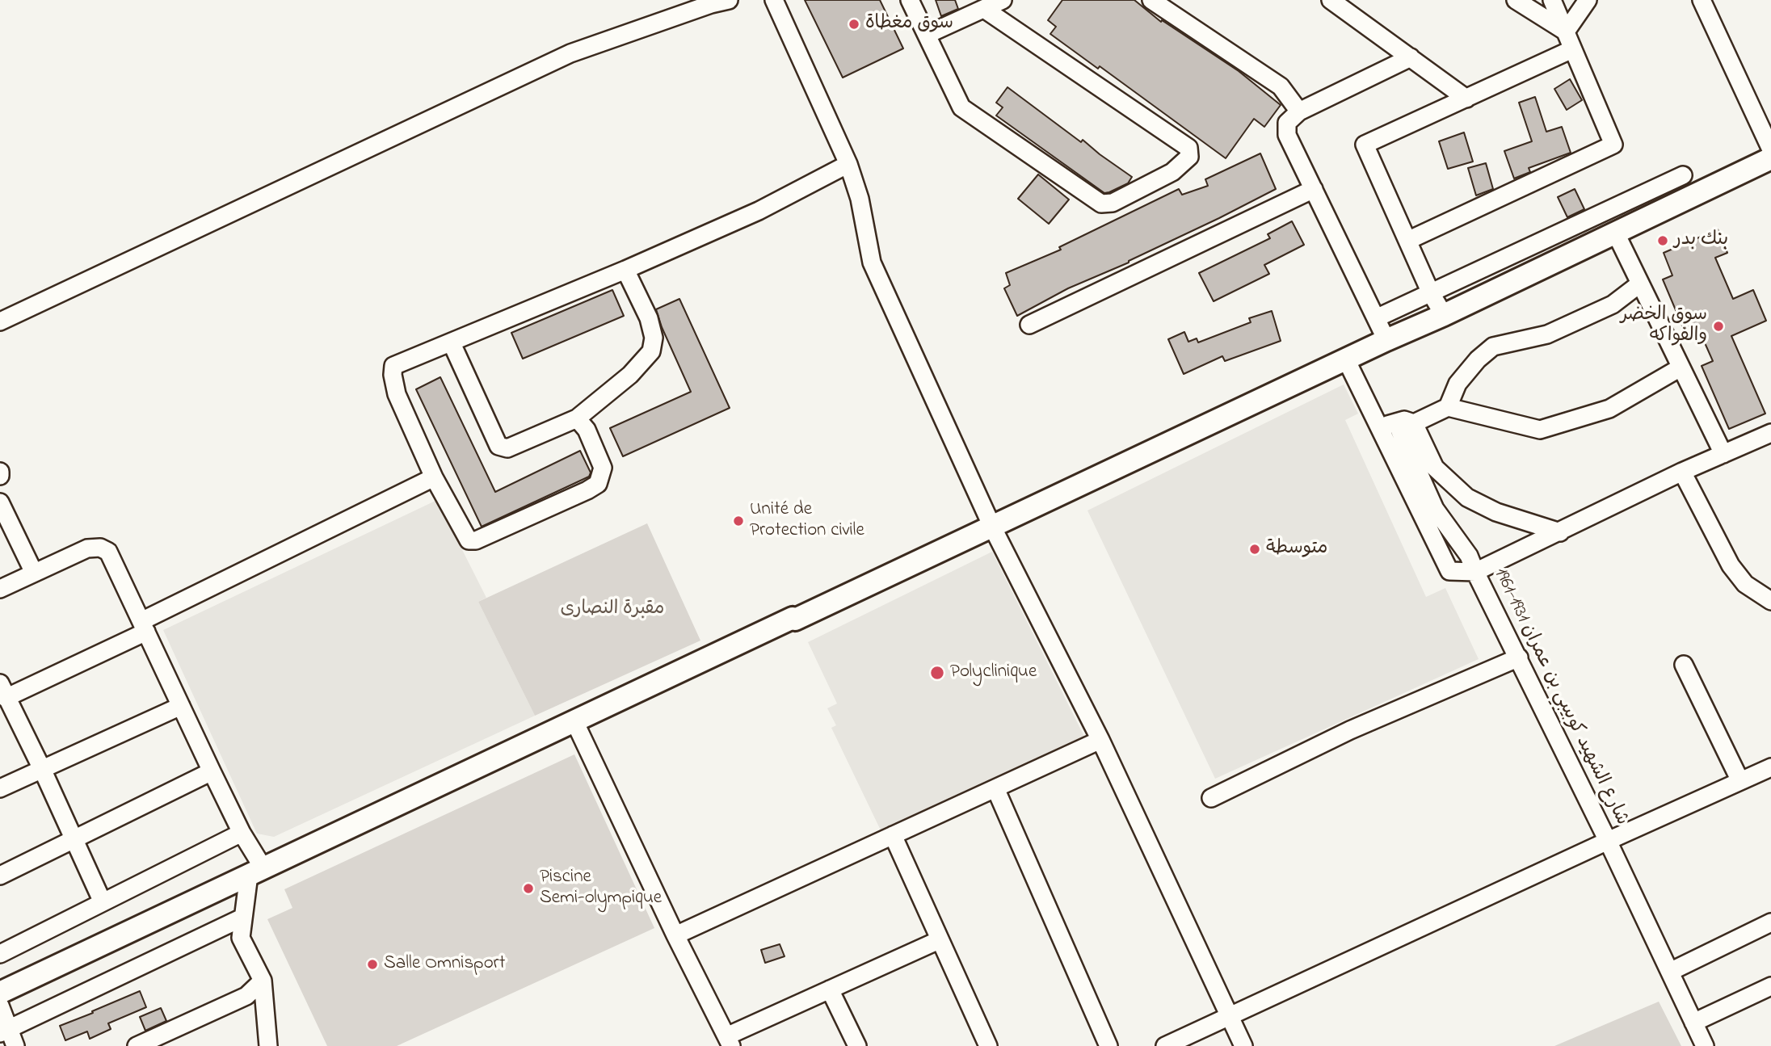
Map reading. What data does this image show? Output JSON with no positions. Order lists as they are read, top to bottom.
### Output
{
  "streets": {
    "street": ["شارع الشهيد كوبيبي بن عمران 1931-1961"]
  },
  "parks": ["مقبرة النصارى"],
  "places": [
    "سوق مغطاة",
    "بنك بدر",
    "سوق الخضر والفواكه",
    "Unité de Protection civile",
    "متوسطة",
    "Polyclinique",
    "Piscine Semi-olympique",
    "Salle Omnisport"
  ]
}
